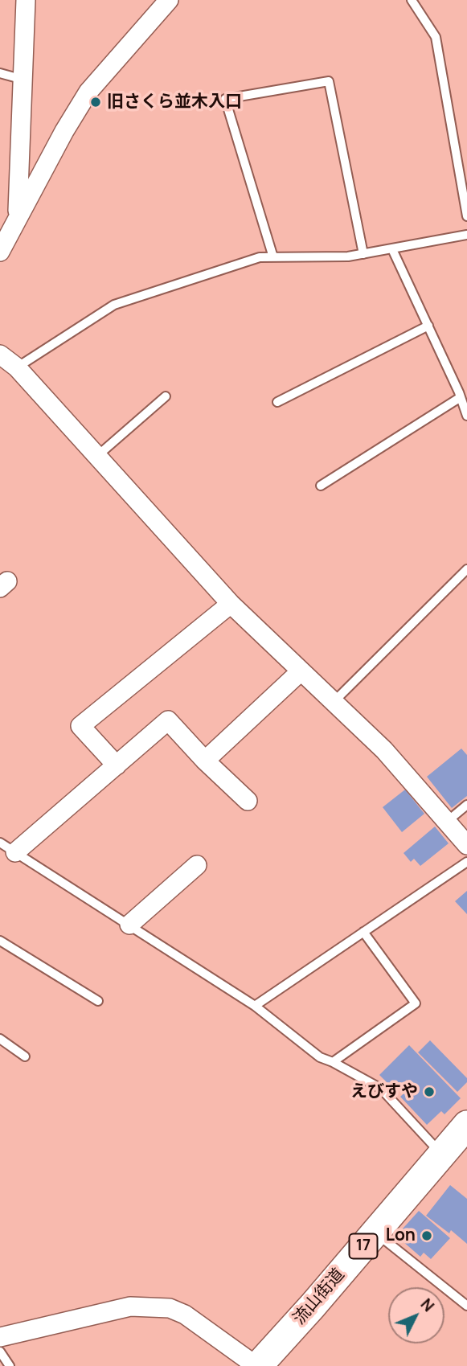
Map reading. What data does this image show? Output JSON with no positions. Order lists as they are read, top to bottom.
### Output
{
  "streets": {
    "main road": ["17", "流山街道"]
  },
  "places": ["旧さくら並木入口", "えびすや", "Lon"],
  "north": "top right"
}
